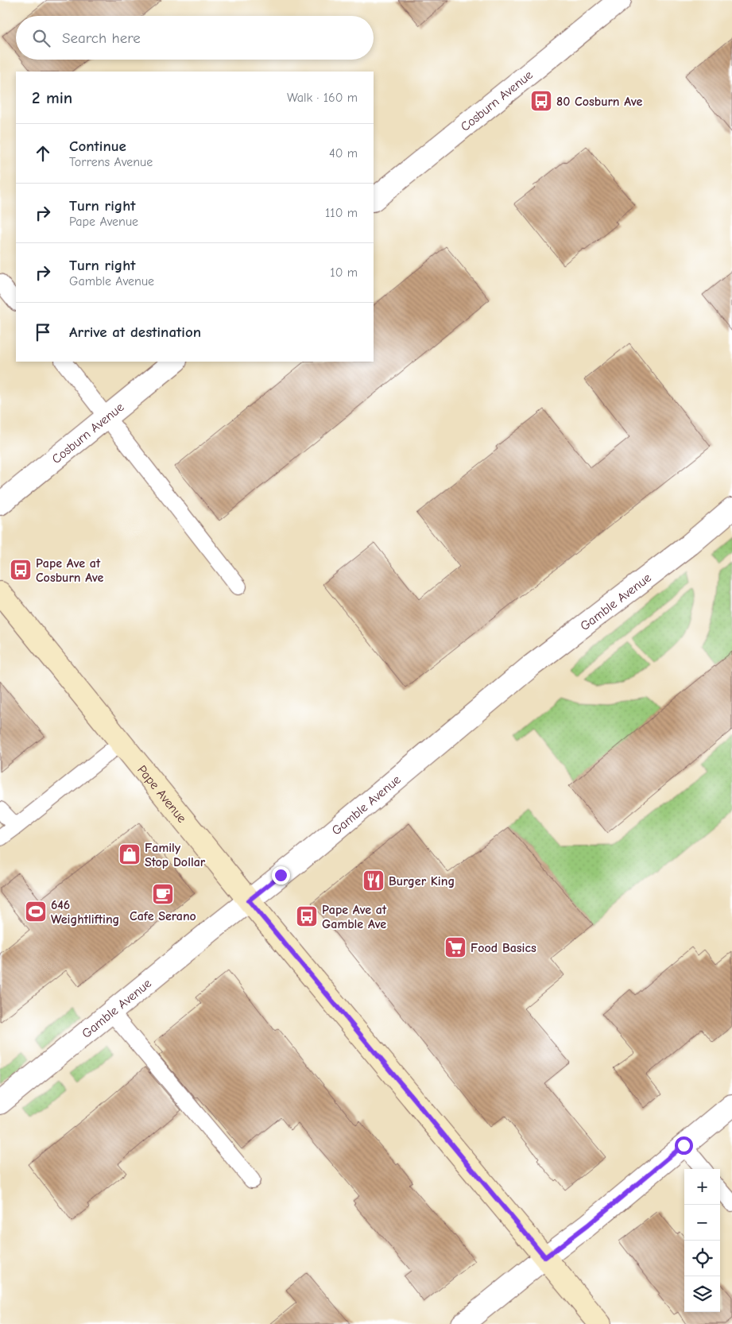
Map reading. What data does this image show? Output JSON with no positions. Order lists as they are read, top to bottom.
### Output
{
  "streets": {
    "main road": ["Pape Avenue"],
    "street": ["Cosburn Avenue", "Gamble Avenue"]
  },
  "crossings": [
    ["Gamble Avenue", "Pape Avenue"]
  ],
  "places": {
    "bus stop": ["80 Cosburn Ave", "Pape Ave at Cosburn Ave", "Pape Ave at Gamble Ave"],
    "shop": ["Family Stop Dollar"],
    "restaurant": ["Burger King"],
    "cafe": ["Cafe Serano"],
    "sports": ["646 Weightlifting"],
    "supermarket": ["Food Basics"]
  },
  "page": {
    "search": "Search here",
    "heading": ["2 min", "Walk · 160 m"],
    "list": [
      ["Continue", "Torrens Avenue", "40 m"],
      ["Turn right", "Pape Avenue", "110 m"],
      ["Turn right", "Gamble Avenue", "10 m"],
      "Arrive at destination"
    ],
    "map_buttons": ["+", "−"]
  }
}
